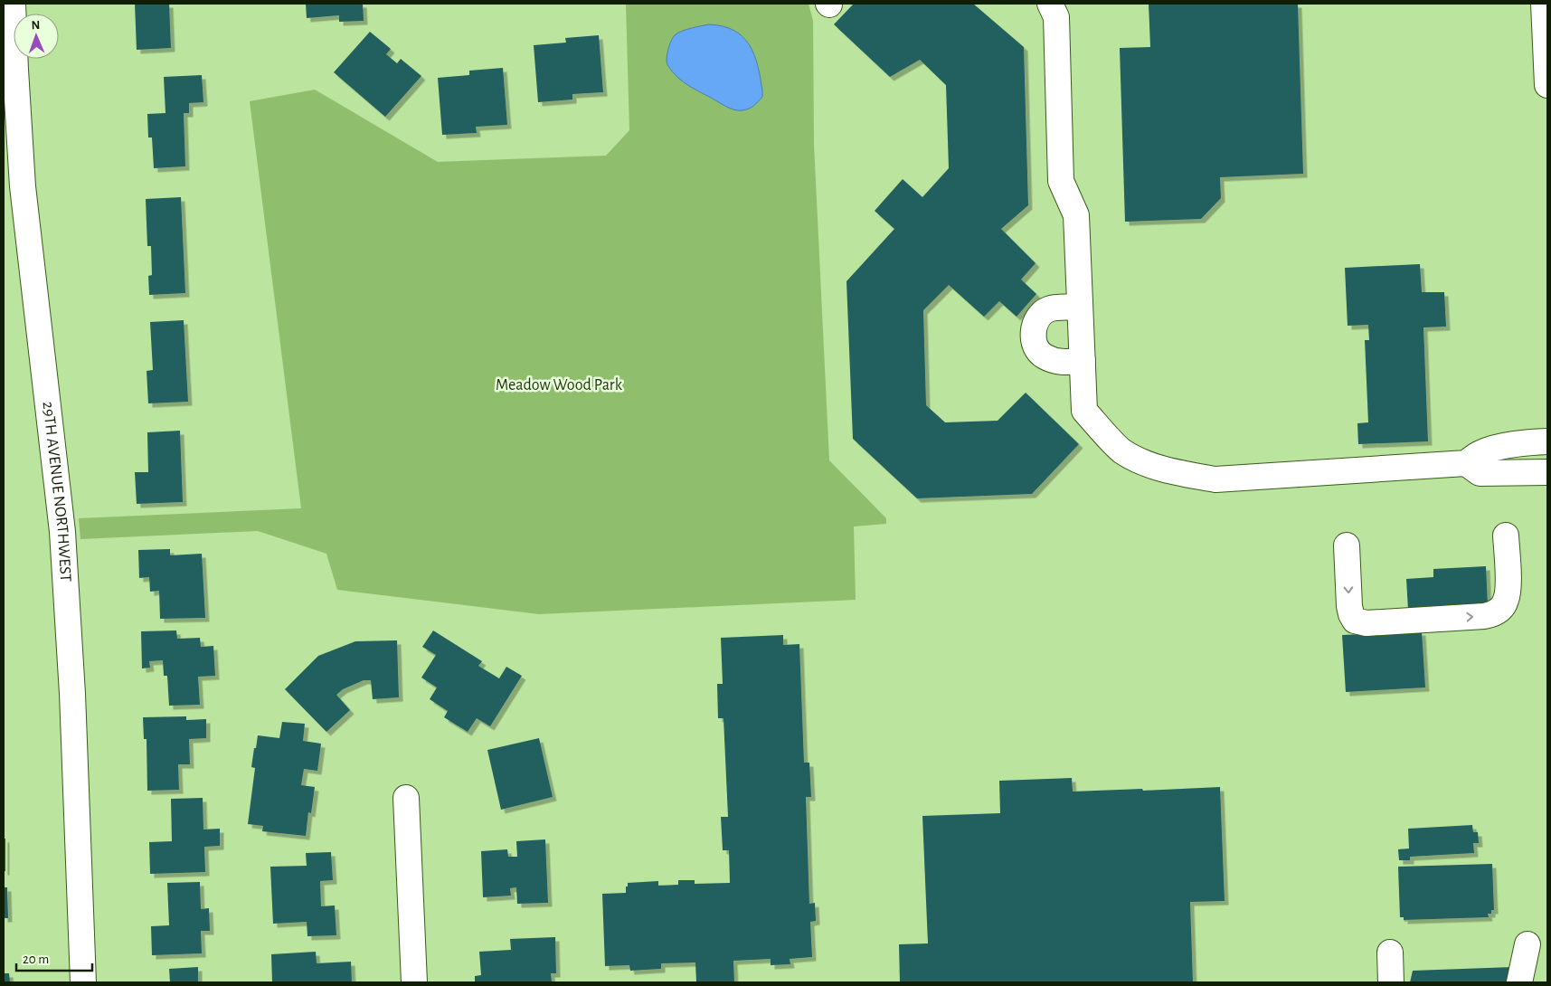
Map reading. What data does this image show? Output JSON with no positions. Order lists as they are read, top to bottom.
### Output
{
  "streets": {
    "street": ["29TH AVENUE NORTHWEST"]
  },
  "parks": ["Meadow Wood Park"],
  "scale_bar": "20 m",
  "north": "top"
}
